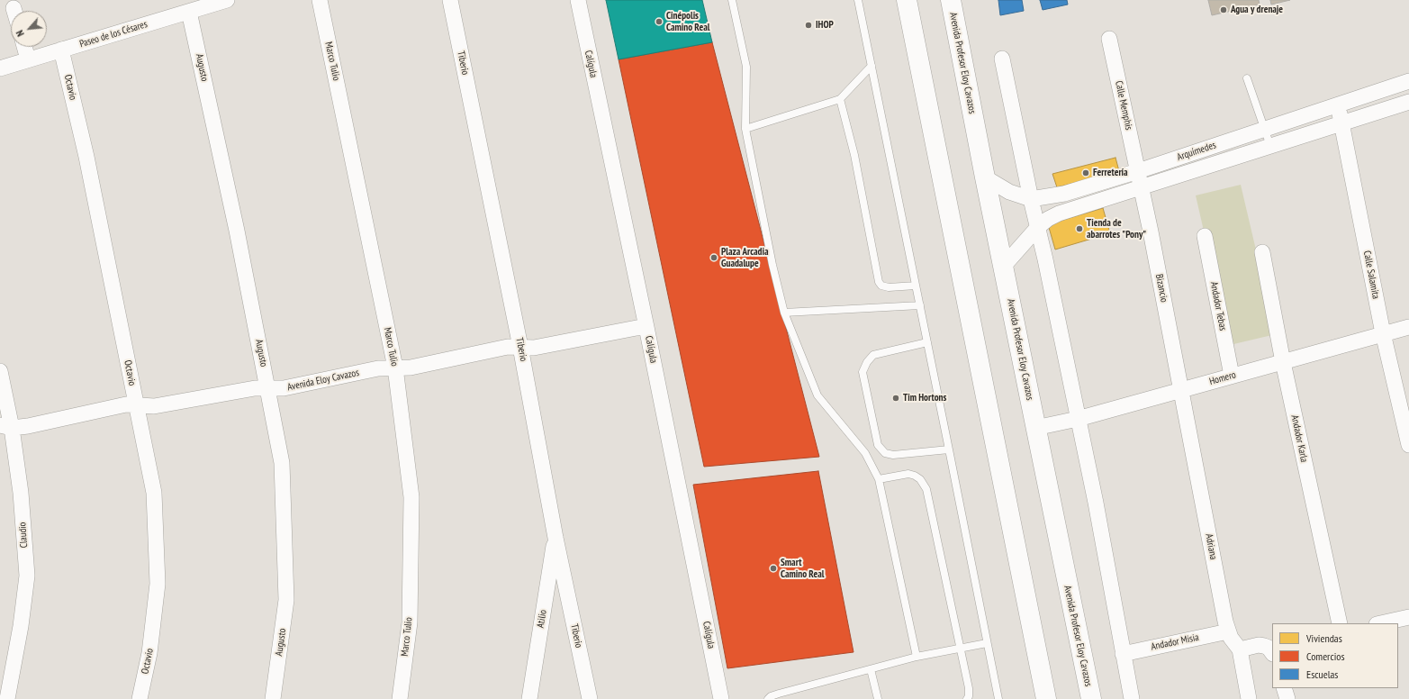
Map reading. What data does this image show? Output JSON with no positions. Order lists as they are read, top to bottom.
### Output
{
  "streets": {
    "main road": ["Avenida Profesor Eloy Cavazos"],
    "street": [
      "Paseo de los Césares",
      "Marco Tulio",
      "Tiberio",
      "Calígula",
      "Augusto",
      "Octavio",
      "Calle Memphis",
      "Arquímedes",
      "Calle Salamita",
      "Bizancio",
      "Andador Tebas",
      "Homero",
      "Avenida Eloy Cavazos",
      "Andador Karla",
      "Claudio",
      "Adriana",
      "Atilio",
      "Andador Misia"
    ]
  },
  "crossings": [
    ["Paseo de los Césares", "Augusto"],
    ["Paseo de los Césares", "Octavio"],
    ["Marco Tulio", "Avenida Eloy Cavazos"],
    ["Tiberio", "Avenida Eloy Cavazos"],
    ["Tiberio", "Atilio"],
    ["Avenida Profesor Eloy Cavazos", "Arquímedes"],
    ["Avenida Profesor Eloy Cavazos", "Homero"],
    ["Calígula", "Avenida Eloy Cavazos"],
    ["Augusto", "Avenida Eloy Cavazos"],
    ["Octavio", "Avenida Eloy Cavazos"],
    ["Calle Memphis", "Arquímedes"],
    ["Calle Memphis", "Bizancio"],
    ["Arquímedes", "Calle Salamita"],
    ["Arquímedes", "Bizancio"],
    ["Calle Salamita", "Homero"],
    ["Bizancio", "Homero"],
    ["Bizancio", "Adriana"],
    ["Andador Tebas", "Homero"],
    ["Homero", "Andador Karla"],
    ["Homero", "Adriana"],
    ["Avenida Eloy Cavazos", "Claudio"],
    ["Adriana", "Andador Misia"]
  ],
  "places": [
    "Agua y drenaje",
    "Cinépolis Camino Real",
    "IHOP",
    "Ferretería",
    "Tienda de abarrotes \"Pony\"",
    "Plaza Arcadia Guadalupe",
    "Tim Hortons",
    "Smart Camino Real"
  ],
  "legend": ["Viviendas", "Comercios", "Escuelas"],
  "north": "bottom left"
}
